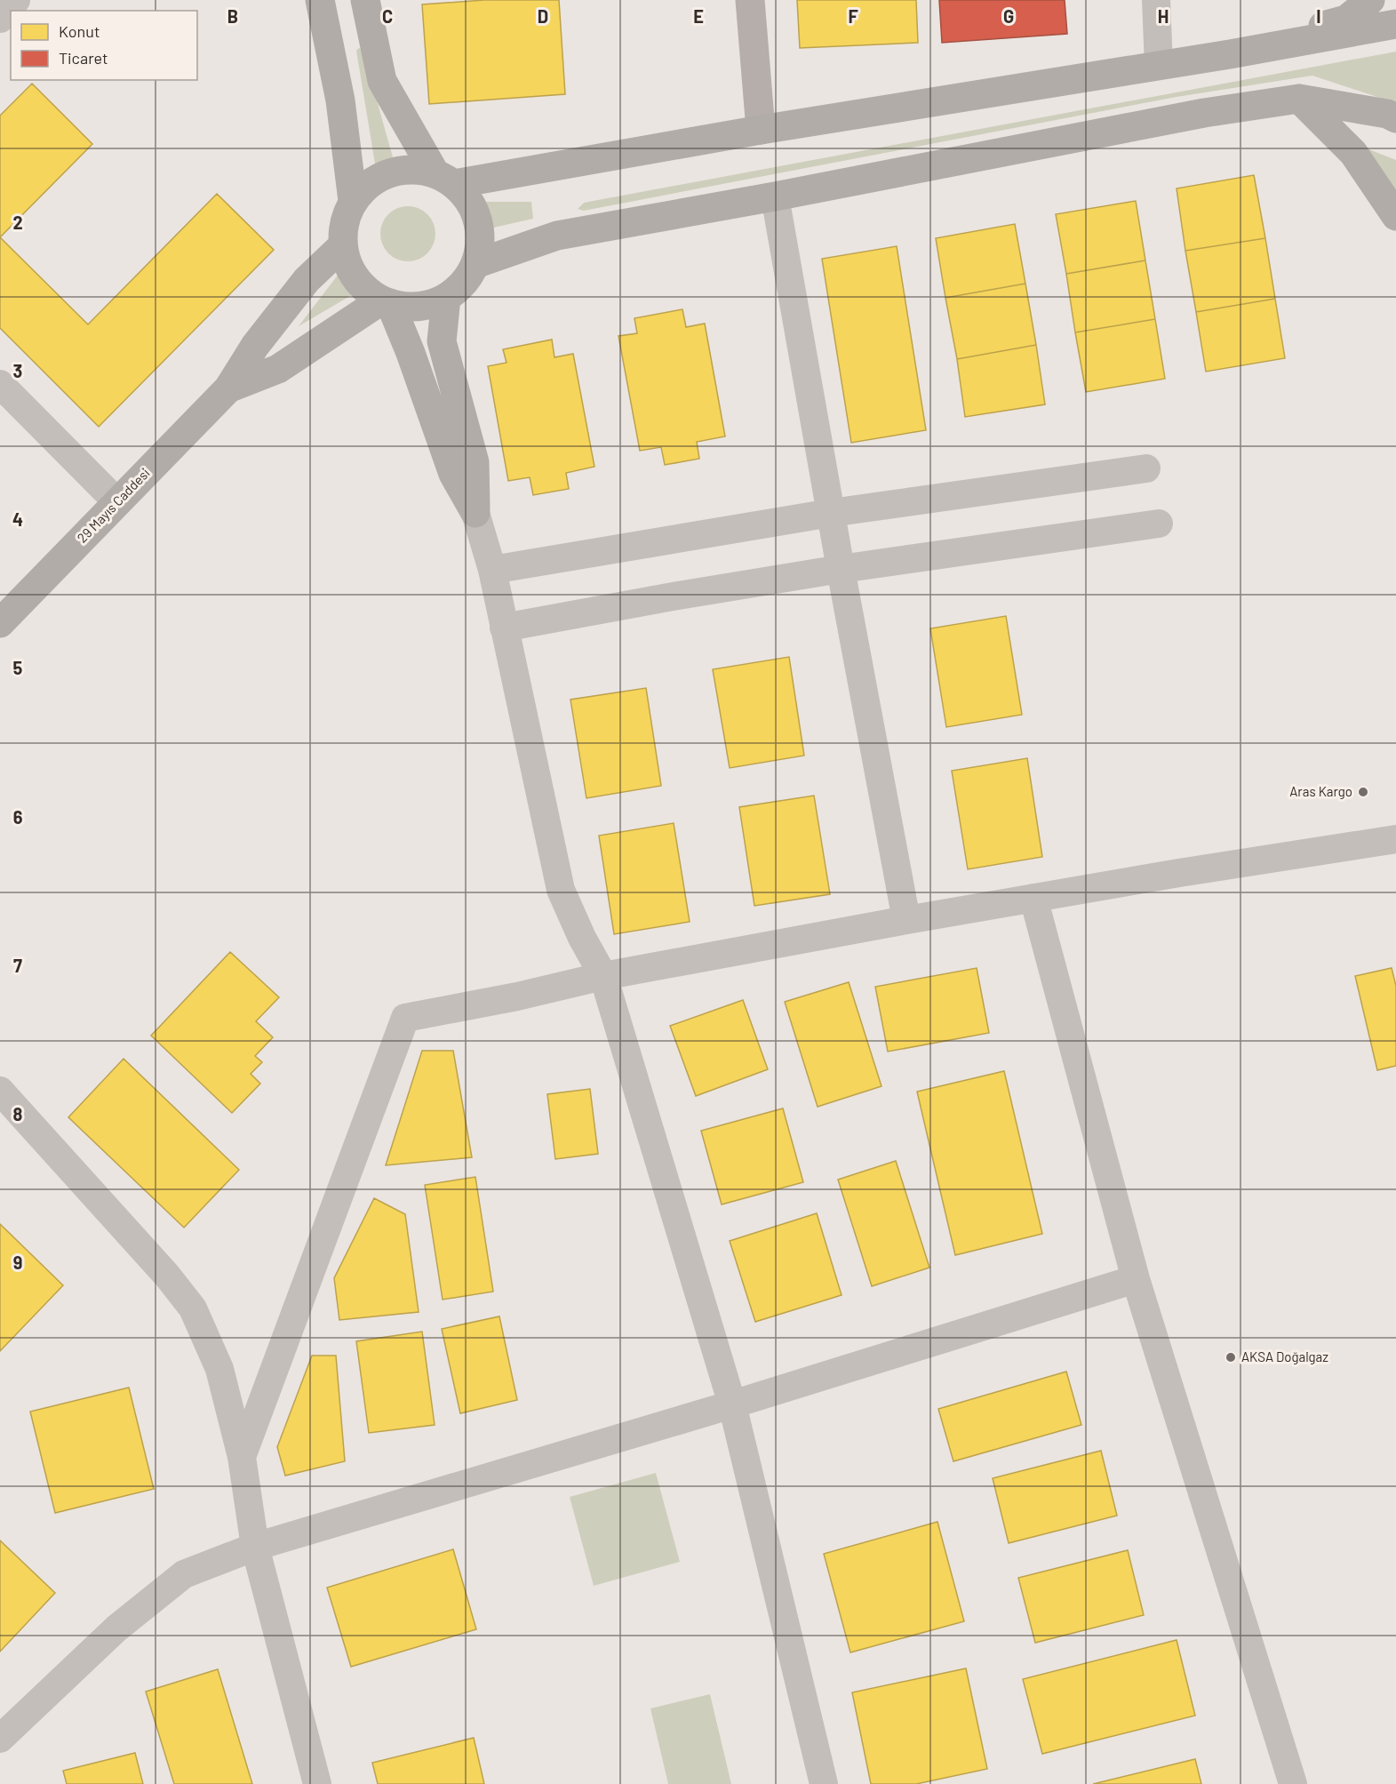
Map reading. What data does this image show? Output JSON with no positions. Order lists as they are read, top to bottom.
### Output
{
  "streets": {
    "main road": ["29 Mayıs Caddesi"]
  },
  "places": ["Aras Kargo", "AKSA Doğalgaz"],
  "legend": ["Konut", "Ticaret"],
  "grid": {
    "columns": [
      "B",
      "C",
      "D",
      "E",
      "F",
      "G",
      "H",
      "I"
    ],
    "rows": [
      "2",
      "3",
      "4",
      "5",
      "6",
      "7",
      "8",
      "9"
    ]
  }
}
